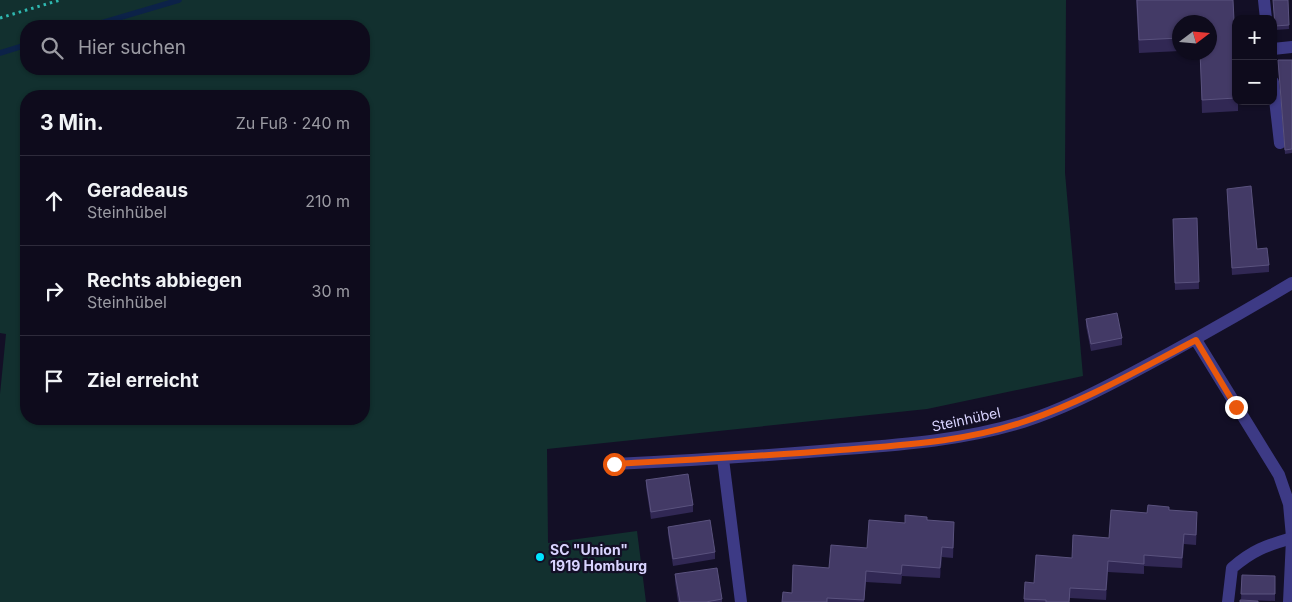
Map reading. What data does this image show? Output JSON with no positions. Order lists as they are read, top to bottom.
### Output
{
  "streets": {
    "street": ["Steinhübel"]
  },
  "places": ["SC \"Union\" 1919 Homburg"],
  "north": "right",
  "page": {
    "map_buttons": ["+", "−"],
    "search": "Hier suchen",
    "heading": ["3 Min.", "Zu Fuß · 240 m"],
    "list": [
      ["Geradeaus", "Steinhübel", "210 m"],
      ["Rechts abbiegen", "Steinhübel", "30 m"],
      "Ziel erreicht"
    ]
  }
}
